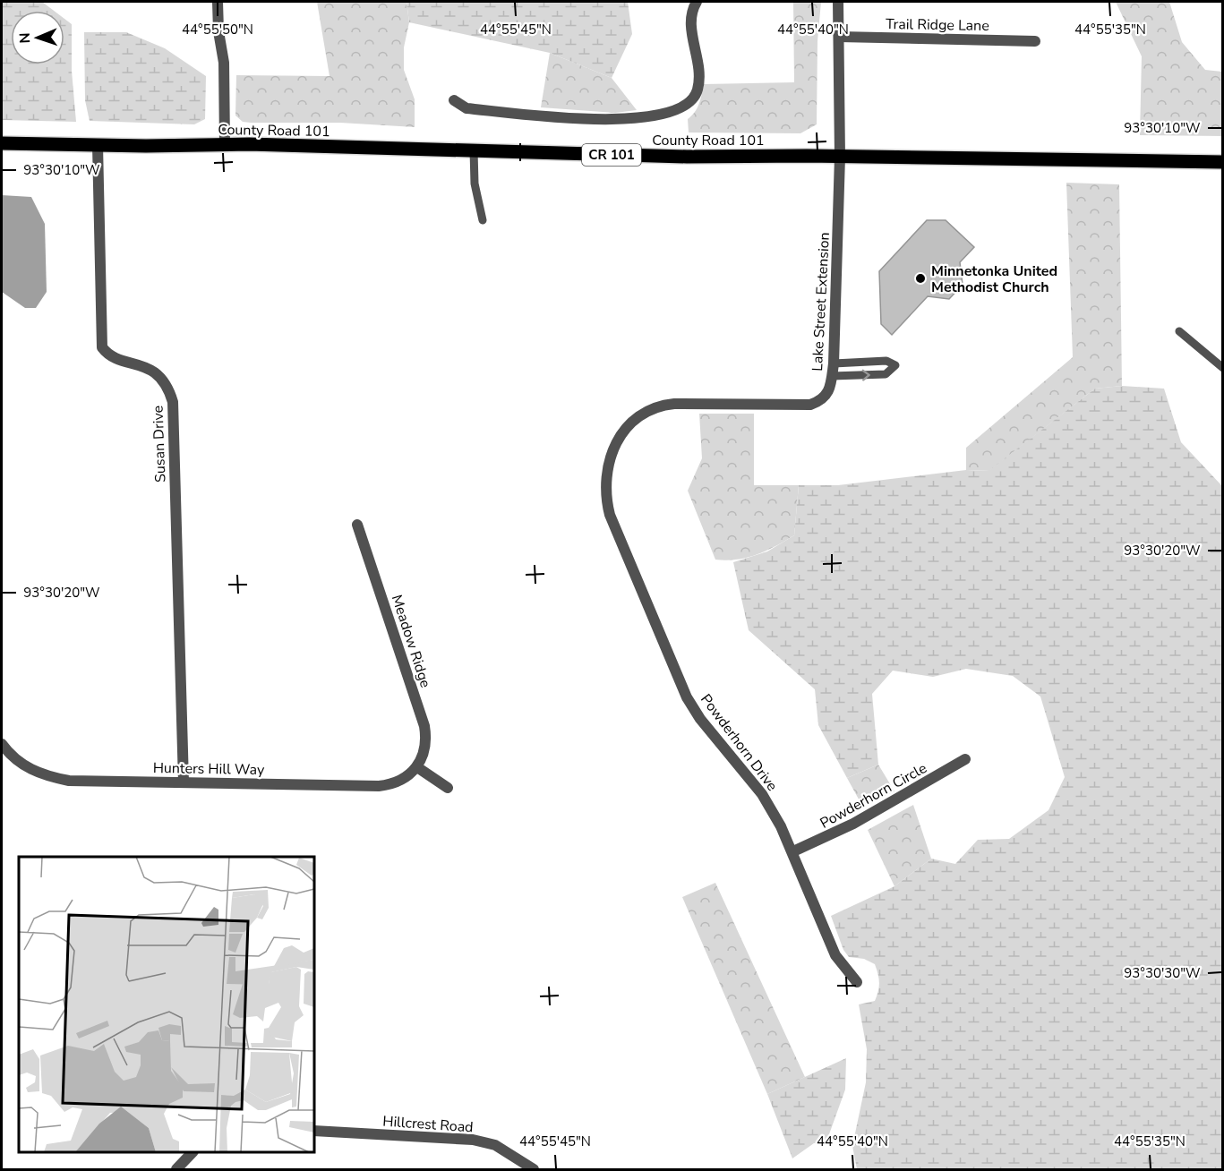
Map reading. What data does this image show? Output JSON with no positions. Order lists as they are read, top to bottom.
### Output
{
  "streets": {
    "main road": ["County Road 101", "CR 101"],
    "street": [
      "Trail Ridge Lane",
      "Lake Street Extension",
      "Susan Drive",
      "Meadow Ridge",
      "Powderhorn Drive",
      "Hunters Hill Way",
      "Powderhorn Circle",
      "Hillcrest Road"
    ]
  },
  "crossings": [
    ["Trail Ridge Lane", "Lake Street Extension"],
    ["County Road 101", "Lake Street Extension"],
    ["County Road 101", "Susan Drive"],
    ["Lake Street Extension", "Powderhorn Drive"],
    ["Susan Drive", "Hunters Hill Way"],
    ["Meadow Ridge", "Hunters Hill Way"],
    ["Powderhorn Drive", "Powderhorn Circle"]
  ],
  "places": ["Minnetonka United Methodist Church"],
  "north": "left",
  "coordinates": [
    "44°55'50\"N",
    "44°55'45\"N",
    "44°55'40\"N",
    "44°55'35\"N",
    "93°30'10\"W",
    "93°30'20\"W",
    "93°30'30\"W"
  ]
}
